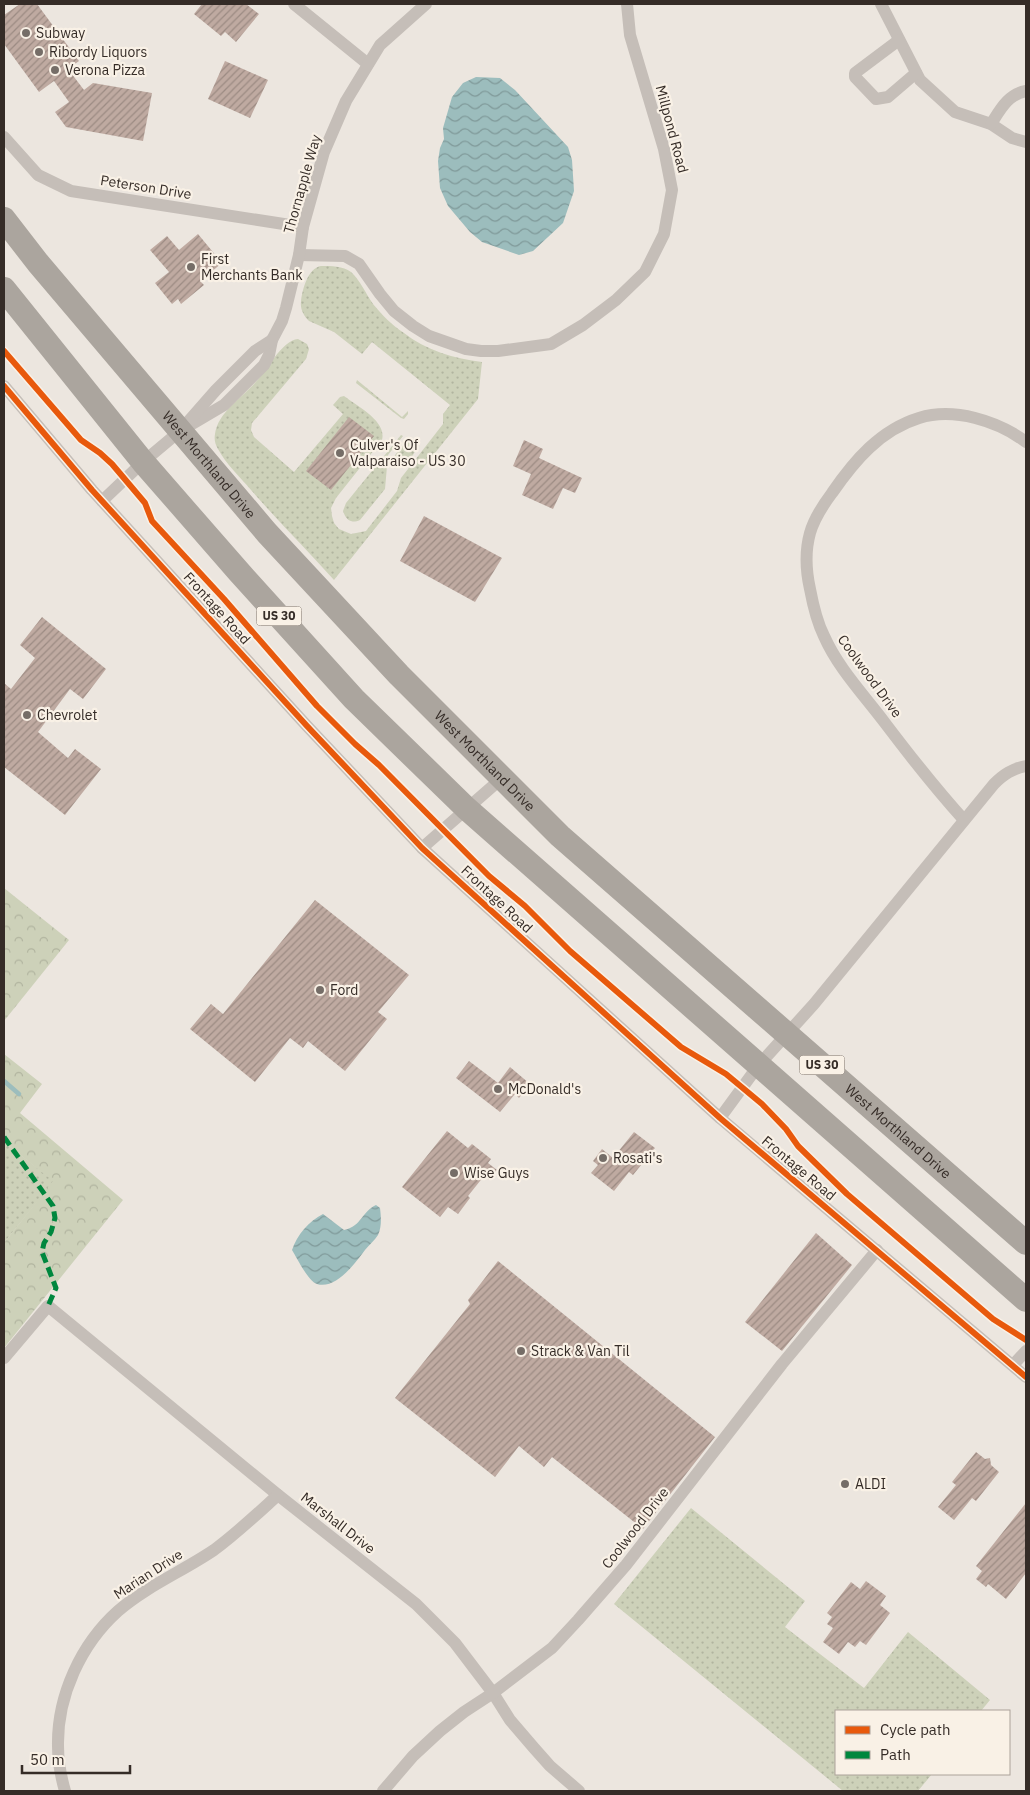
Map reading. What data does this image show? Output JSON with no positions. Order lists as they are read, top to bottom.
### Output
{
  "streets": {
    "highway": ["West Morthland Drive", "US 30"],
    "street": [
      "Millpond Road",
      "Thornapple Way",
      "Peterson Drive",
      "Frontage Road",
      "Coolwood Drive",
      "Marshall Drive",
      "Marian Drive"
    ]
  },
  "crossings": [
    ["Millpond Road", "Thornapple Way"],
    ["Thornapple Way", "Peterson Drive"],
    ["Thornapple Way", "West Morthland Drive"],
    ["Thornapple Way", "Frontage Road"],
    ["Thornapple Way", "US 30"],
    ["Frontage Road", "Coolwood Drive"],
    ["Coolwood Drive", "Marshall Drive"],
    ["Marshall Drive", "Marian Drive"]
  ],
  "places": [
    "Subway",
    "Ribordy Liquors",
    "Verona Pizza",
    "First Merchants Bank",
    "Culver's Of Valparaiso - US 30",
    "Chevrolet",
    "Ford",
    "McDonald's",
    "Rosati's",
    "Wise Guys",
    "Strack & Van Til",
    "ALDI"
  ],
  "legend": ["Cycle path", "Path"],
  "scale_bar": "50 m"
}
